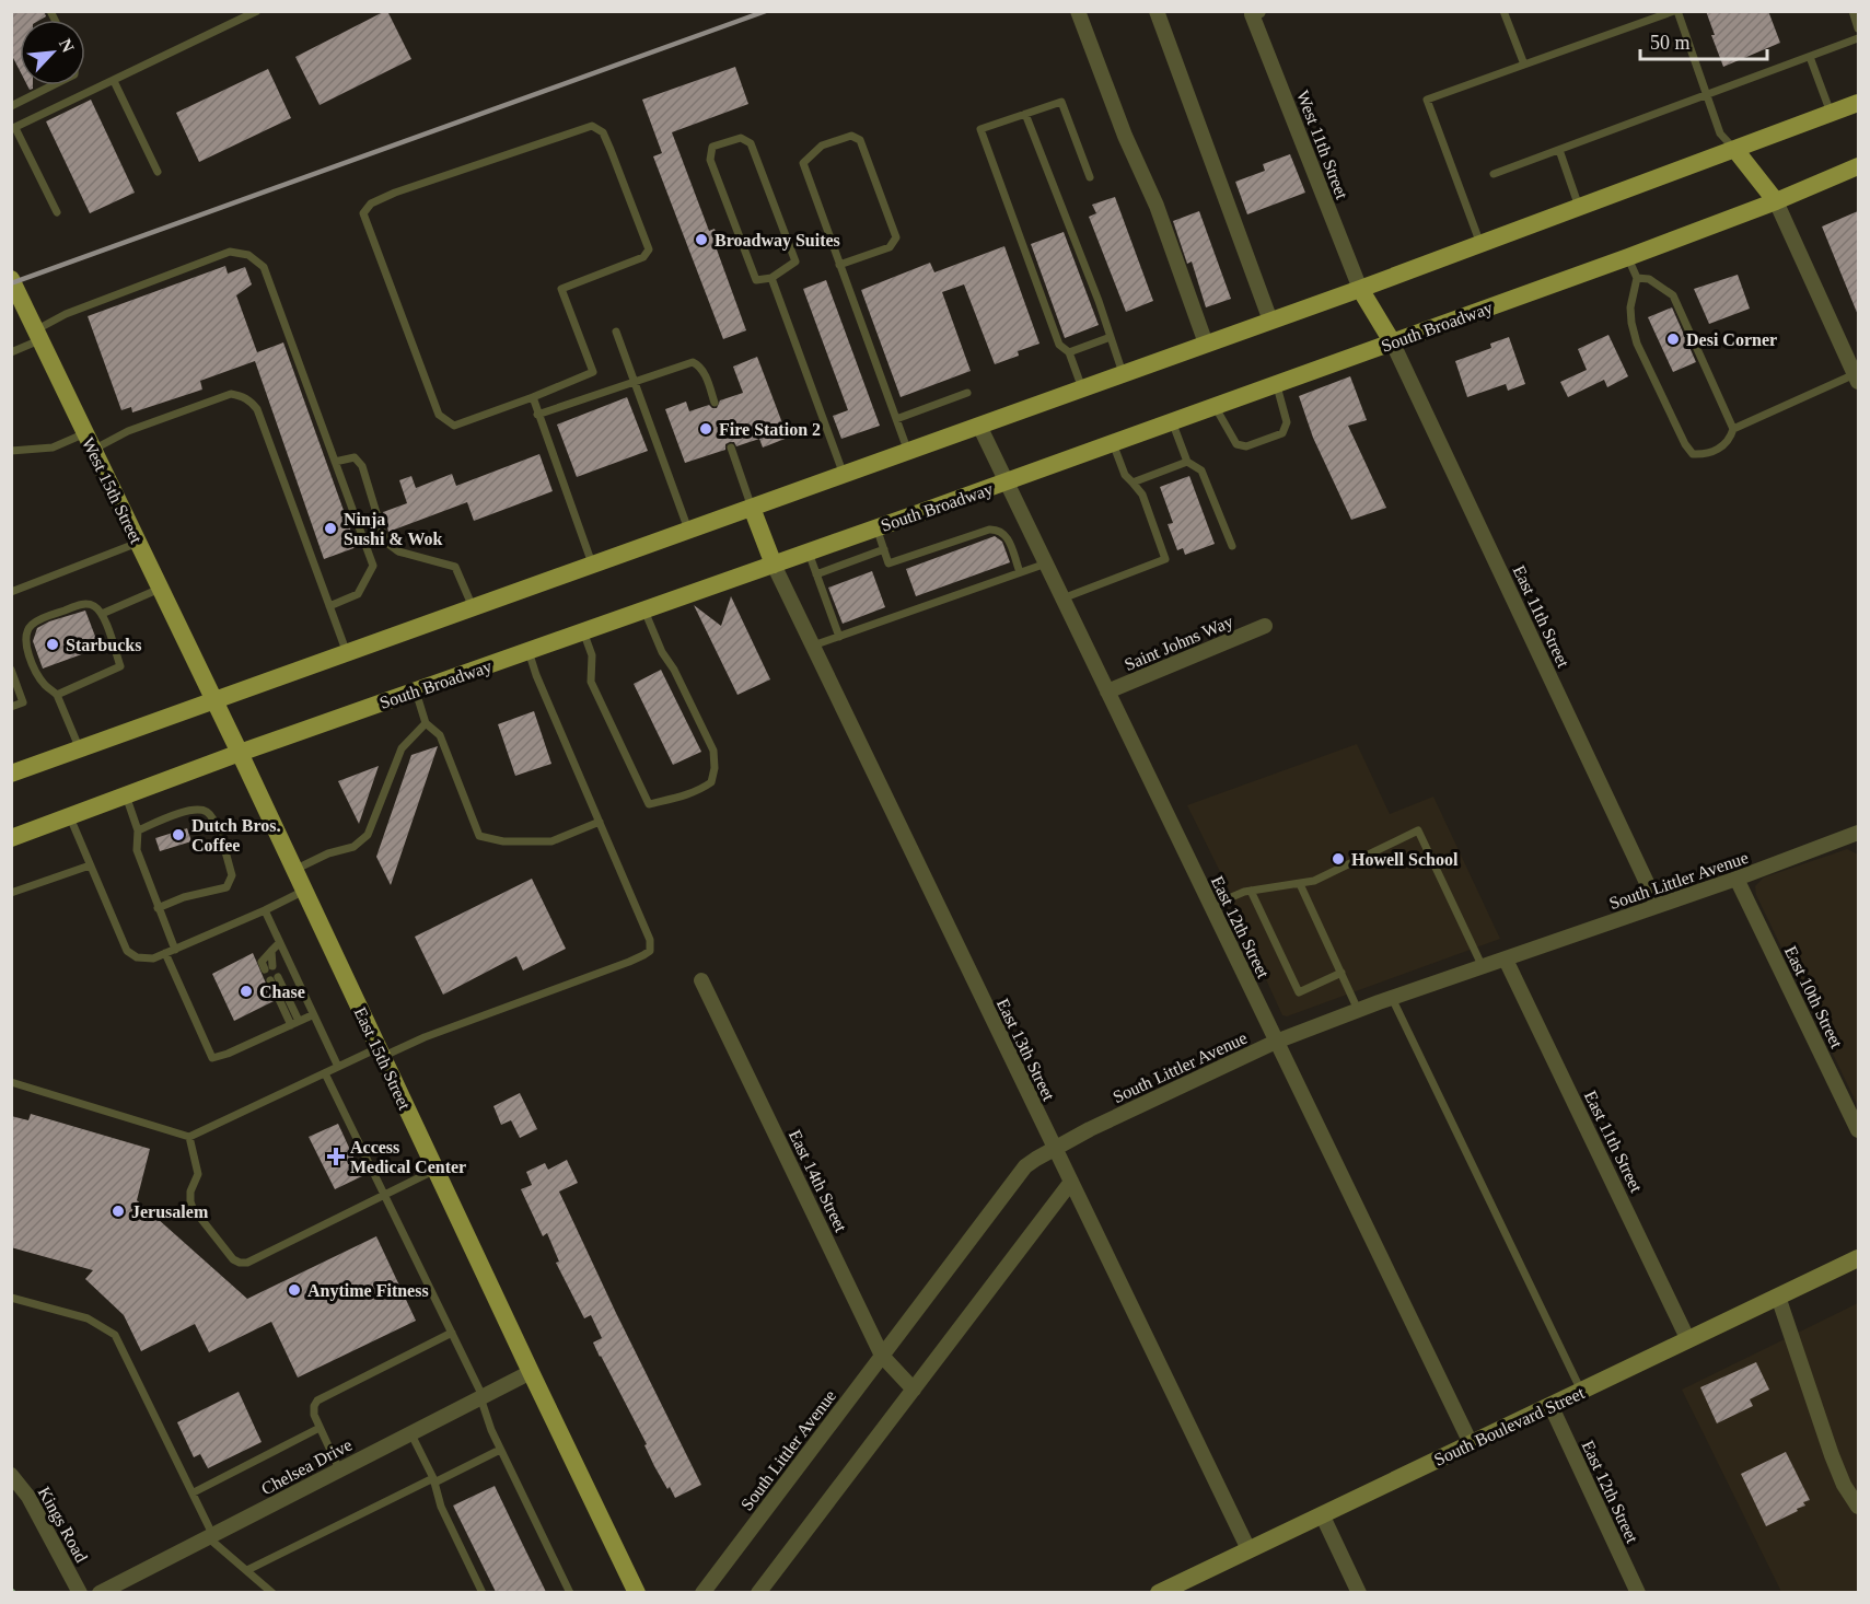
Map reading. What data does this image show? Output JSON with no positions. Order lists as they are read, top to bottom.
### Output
{
  "streets": {
    "main road": [
      "South Broadway",
      "West 15th Street",
      "East 15th Street",
      "South Boulevard Street"
    ],
    "street": [
      "West 11th Street",
      "East 11th Street",
      "Saint Johns Way",
      "South Littler Avenue",
      "East 12th Street",
      "East 10th Street",
      "East 13th Street",
      "East 14th Street",
      "Chelsea Drive",
      "Kings Road"
    ]
  },
  "crossings": [
    ["South Broadway", "East 11th Street"],
    ["South Broadway", "East 12th Street"],
    ["South Broadway", "East 13th Street"],
    ["South Broadway", "East 15th Street"],
    ["West 15th Street", "East 15th Street"],
    ["East 11th Street", "South Littler Avenue"],
    ["East 11th Street", "South Boulevard Street"],
    ["Saint Johns Way", "East 12th Street"],
    ["South Littler Avenue", "East 12th Street"],
    ["South Littler Avenue", "East 10th Street"],
    ["South Littler Avenue", "East 13th Street"],
    ["South Littler Avenue", "East 14th Street"],
    ["East 12th Street", "South Boulevard Street"],
    ["East 13th Street", "South Boulevard Street"],
    ["East 15th Street", "Chelsea Drive"]
  ],
  "places": {
    "other": [
      "Broadway Suites",
      "Desi Corner",
      "Fire Station 2",
      "Ninja Sushi & Wok",
      "Starbucks",
      "Dutch Bros. Coffee",
      "Howell School",
      "Chase",
      "Jerusalem",
      "Anytime Fitness"
    ],
    "health": ["Access Medical Center"]
  },
  "scale_bar": "50 m",
  "north": "top right"
}
